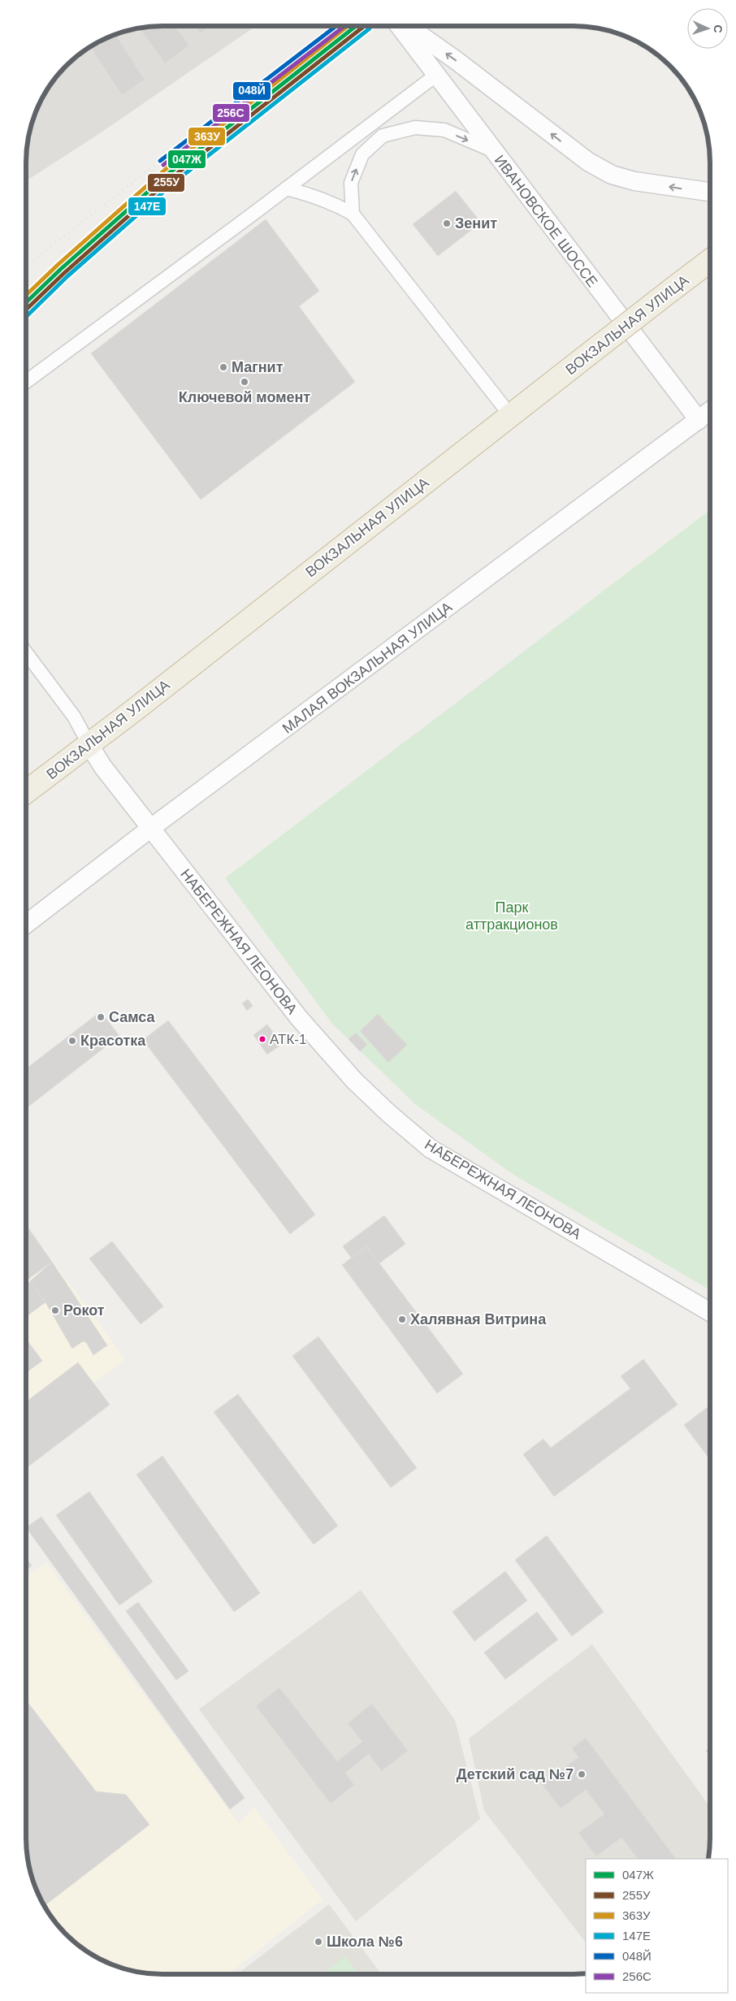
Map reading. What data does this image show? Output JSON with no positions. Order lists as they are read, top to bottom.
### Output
{
  "streets": {
    "highway": ["ВОКЗАЛЬНАЯ УЛИЦА"],
    "main road": ["ИВАНОВСКОЕ ШОССЕ", "МАЛАЯ ВОКЗАЛЬНАЯ УЛИЦА", "НАБЕРЕЖНАЯ ЛЕОНОВА"]
  },
  "crossings": [
    ["ИВАНОВСКОЕ ШОССЕ", "МАЛАЯ ВОКЗАЛЬНАЯ УЛИЦА"],
    ["ВОКЗАЛЬНАЯ УЛИЦА", "НАБЕРЕЖНАЯ ЛЕОНОВА"],
    ["МАЛАЯ ВОКЗАЛЬНАЯ УЛИЦА", "НАБЕРЕЖНАЯ ЛЕОНОВА"]
  ],
  "parks": ["Парк аттракционов"],
  "places": [
    "Зенит",
    "Магнит",
    "Ключевой момент",
    "Самса",
    "АТК-1",
    "Красотка",
    "Рокот",
    "Халявная Витрина",
    "Детский сад №7",
    "Школа №6"
  ],
  "lines": [
    "transit line 047Ж",
    "transit line 255У",
    "transit line 363У",
    "transit line 048Й",
    "transit line 256С",
    "transit line 147Е"
  ],
  "legend": [
    "047Ж",
    "255У",
    "363У",
    "147Е",
    "048Й",
    "256С"
  ],
  "north": "right"
}
